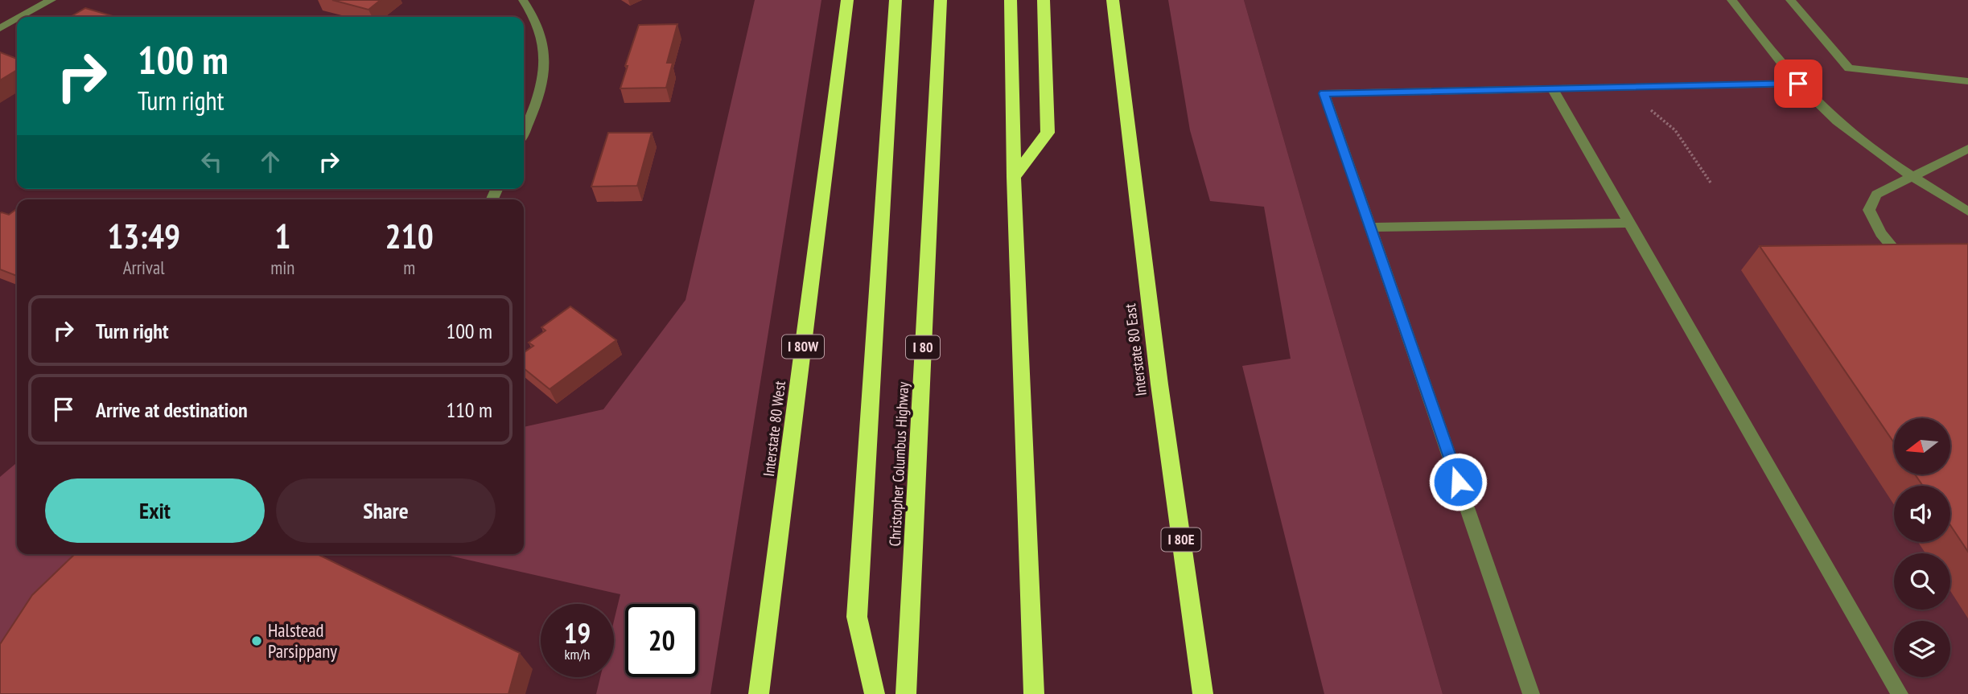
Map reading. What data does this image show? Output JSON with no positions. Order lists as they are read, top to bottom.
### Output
{
  "streets": {
    "highway": [
      "I 80W",
      "I 80",
      "Interstate 80 East",
      "Interstate 80 West",
      "Christopher Columbus Highway",
      "I 80E"
    ]
  },
  "places": ["Halstead Parsippany"],
  "north": "left",
  "page": {
    "turn": ["100 m", "Turn right"],
    "eta": [
      "13:49",
      "Arrival",
      "1",
      "min",
      "210",
      "m"
    ],
    "list": [
      {
        "name": "Turn right",
        "value": "100 m"
      },
      {
        "name": "Arrive at destination",
        "value": "110 m"
      }
    ],
    "buttons": ["Exit", "Share"],
    "speed": "19 km/h",
    "limit": "20"
  }
}
